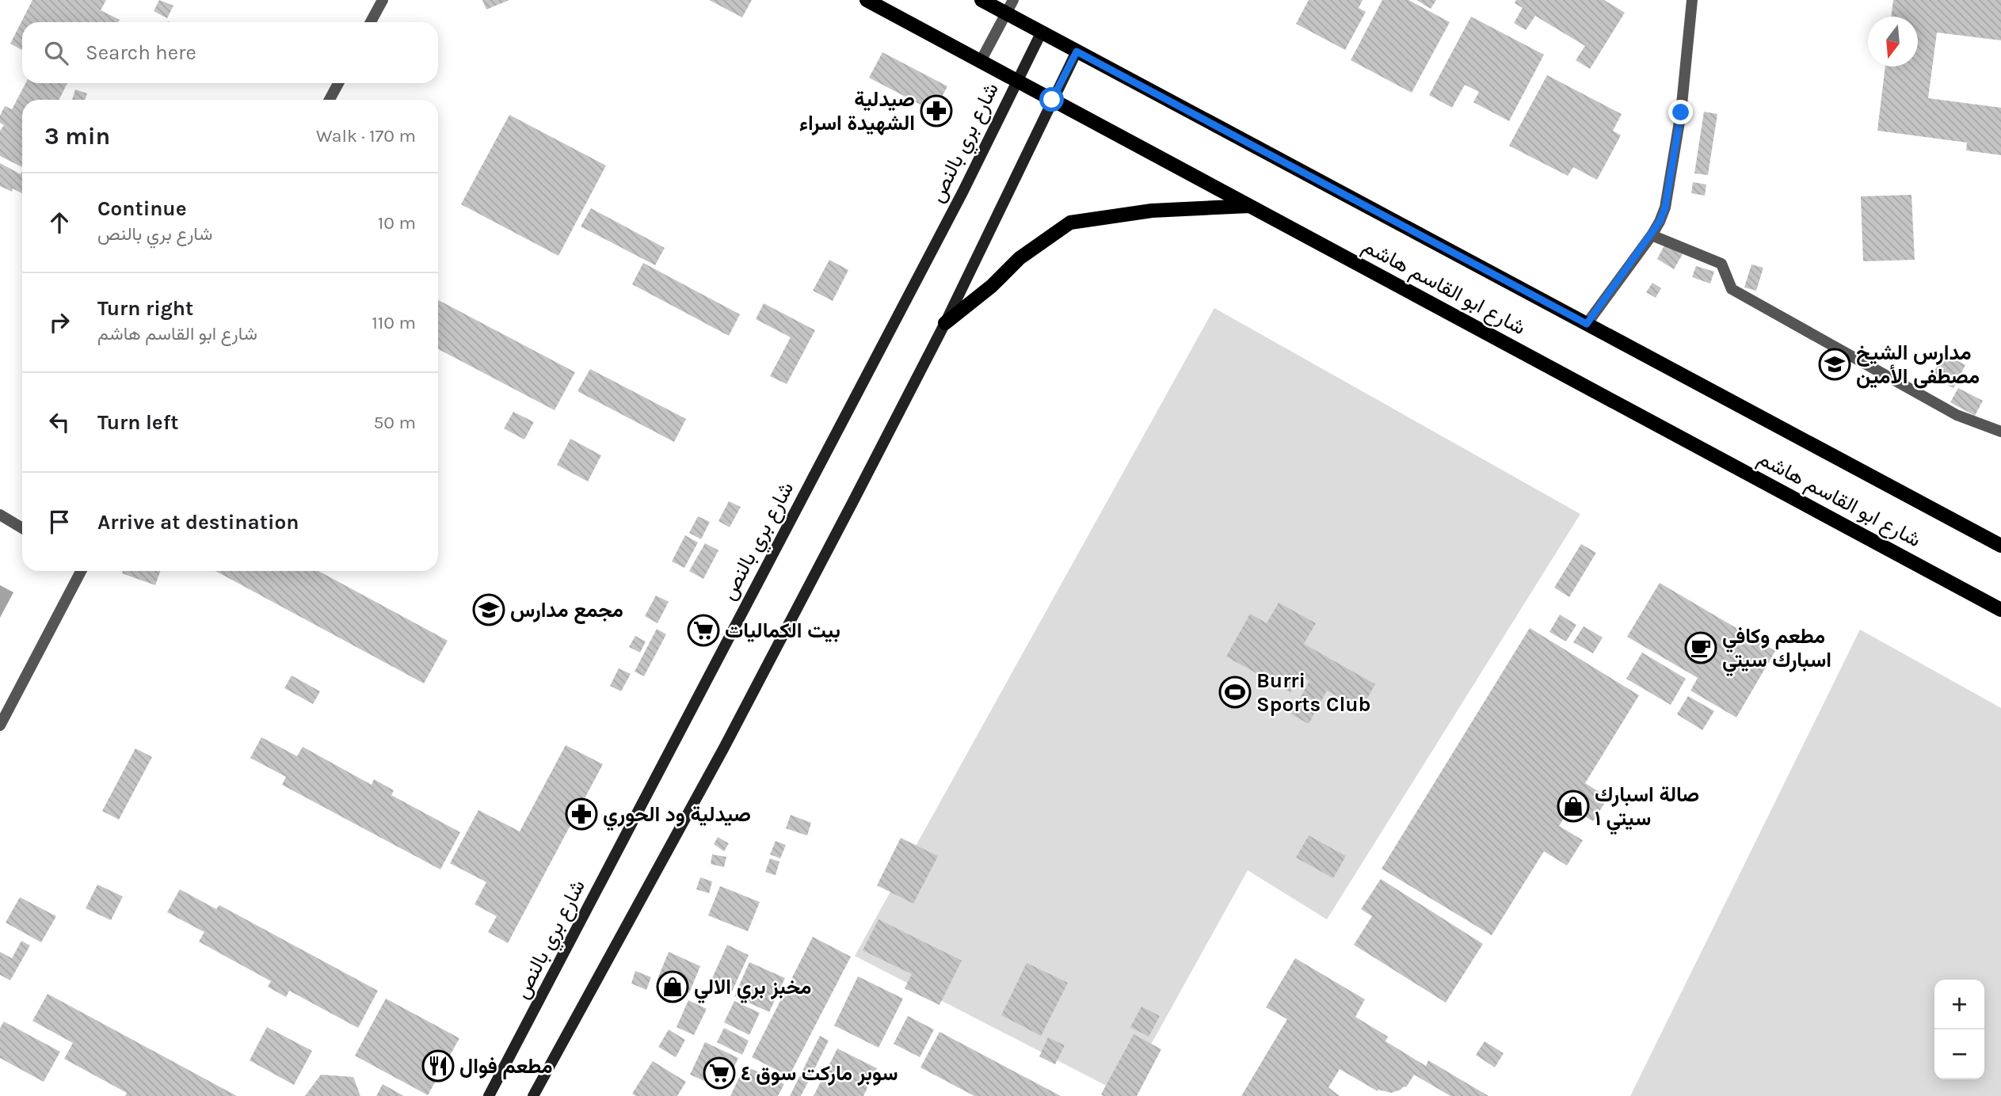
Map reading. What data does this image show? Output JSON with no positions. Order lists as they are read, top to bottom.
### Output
{
  "streets": {
    "main road": ["شارع بري بالنص", "شارع ابو القاسم هاشم"]
  },
  "crossings": [
    ["شارع بري بالنص", "شارع ابو القاسم هاشم"]
  ],
  "places": {
    "pharmacy": ["صيدلية الشهيدة اسراء", "صيدلية ود الحوري"],
    "school or university": ["مدارس الشيخ مصطفى الأمين", "مجمع مدارس"],
    "supermarket": ["بيت الكماليات", "سوبر ماركت سوق ٤"],
    "cafe": ["مطعم وكافي اسبارك سيتي"],
    "sports": ["Burri Sports Club"],
    "shop": ["صالة اسبارك سيتي ١", "مخبز بري الالي"],
    "restaurant": ["مطعم فوال"]
  },
  "north": "bottom",
  "page": {
    "search": "Search here",
    "heading": ["3 min", "Walk · 170 m"],
    "list": [
      ["Continue", "شارع بري بالنص", "10 m"],
      ["Turn right", "شارع ابو القاسم هاشم", "110 m"],
      ["Turn left", "50 m"],
      "Arrive at destination"
    ],
    "map_buttons": ["+", "−"]
  }
}
